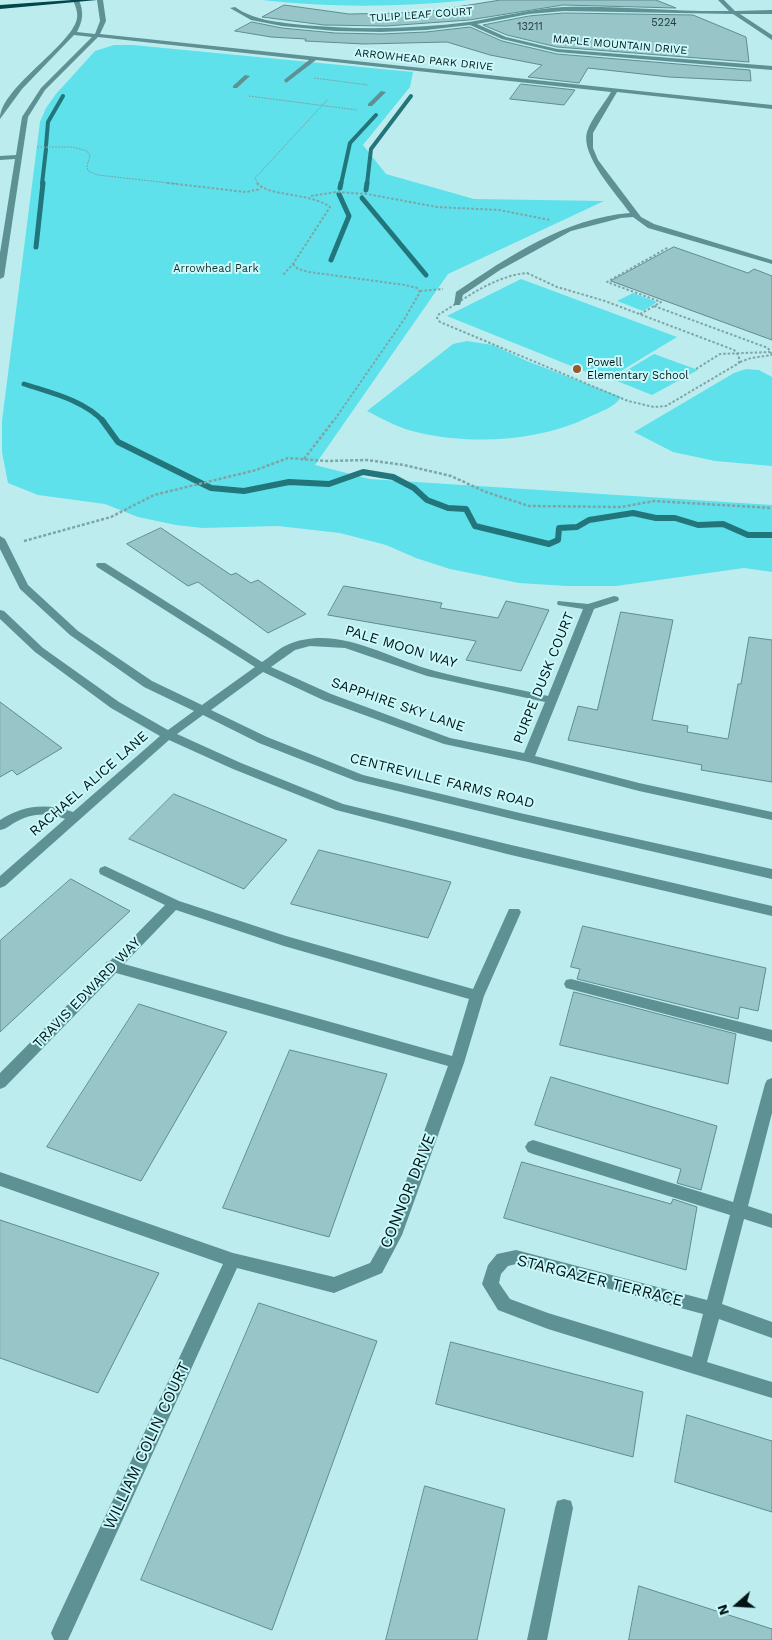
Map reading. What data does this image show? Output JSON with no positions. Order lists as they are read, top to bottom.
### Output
{
  "streets": {
    "street": [
      "TULIP LEAF COURT",
      "MAPLE MOUNTAIN DRIVE",
      "ARROWHEAD PARK DRIVE",
      "PALE MOON WAY",
      "PURPE DUSK COURT",
      "SAPPHIRE SKY LANE",
      "CENTREVILLE FARMS ROAD",
      "RACHAEL ALICE LANE",
      "TRAVIS EDWARD WAY",
      "CONNOR DRIVE",
      "STARGAZER TERRACE",
      "WILLIAM COLIN COURT"
    ]
  },
  "crossings": [
    ["TULIP LEAF COURT", "MAPLE MOUNTAIN DRIVE"],
    ["PALE MOON WAY", "PURPE DUSK COURT"],
    ["PALE MOON WAY", "SAPPHIRE SKY LANE"],
    ["PALE MOON WAY", "CENTREVILLE FARMS ROAD"],
    ["PALE MOON WAY", "RACHAEL ALICE LANE"],
    ["PURPE DUSK COURT", "SAPPHIRE SKY LANE"],
    ["CENTREVILLE FARMS ROAD", "RACHAEL ALICE LANE"],
    ["CONNOR DRIVE", "WILLIAM COLIN COURT"]
  ],
  "parks": ["Arrowhead Park"],
  "places": ["Powell Elementary School"],
  "house_numbers": ["5224", "13211"],
  "north": "left"
}
